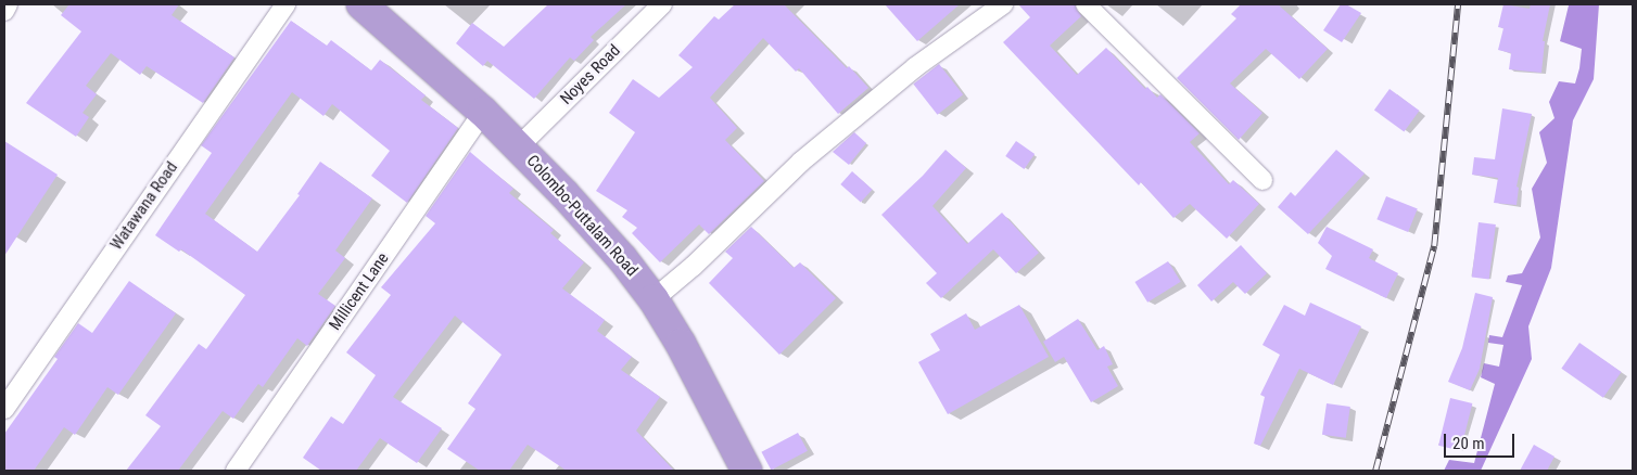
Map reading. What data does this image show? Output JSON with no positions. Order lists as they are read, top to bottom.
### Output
{
  "streets": {
    "highway": ["Colombo-Puttalam Road"],
    "street": ["Noyes Road", "Watawana Road", "Millicent Lane"]
  },
  "crossings": [
    ["Noyes Road", "Colombo-Puttalam Road"],
    ["Colombo-Puttalam Road", "Millicent Lane"]
  ],
  "scale_bar": "20 m"
}
